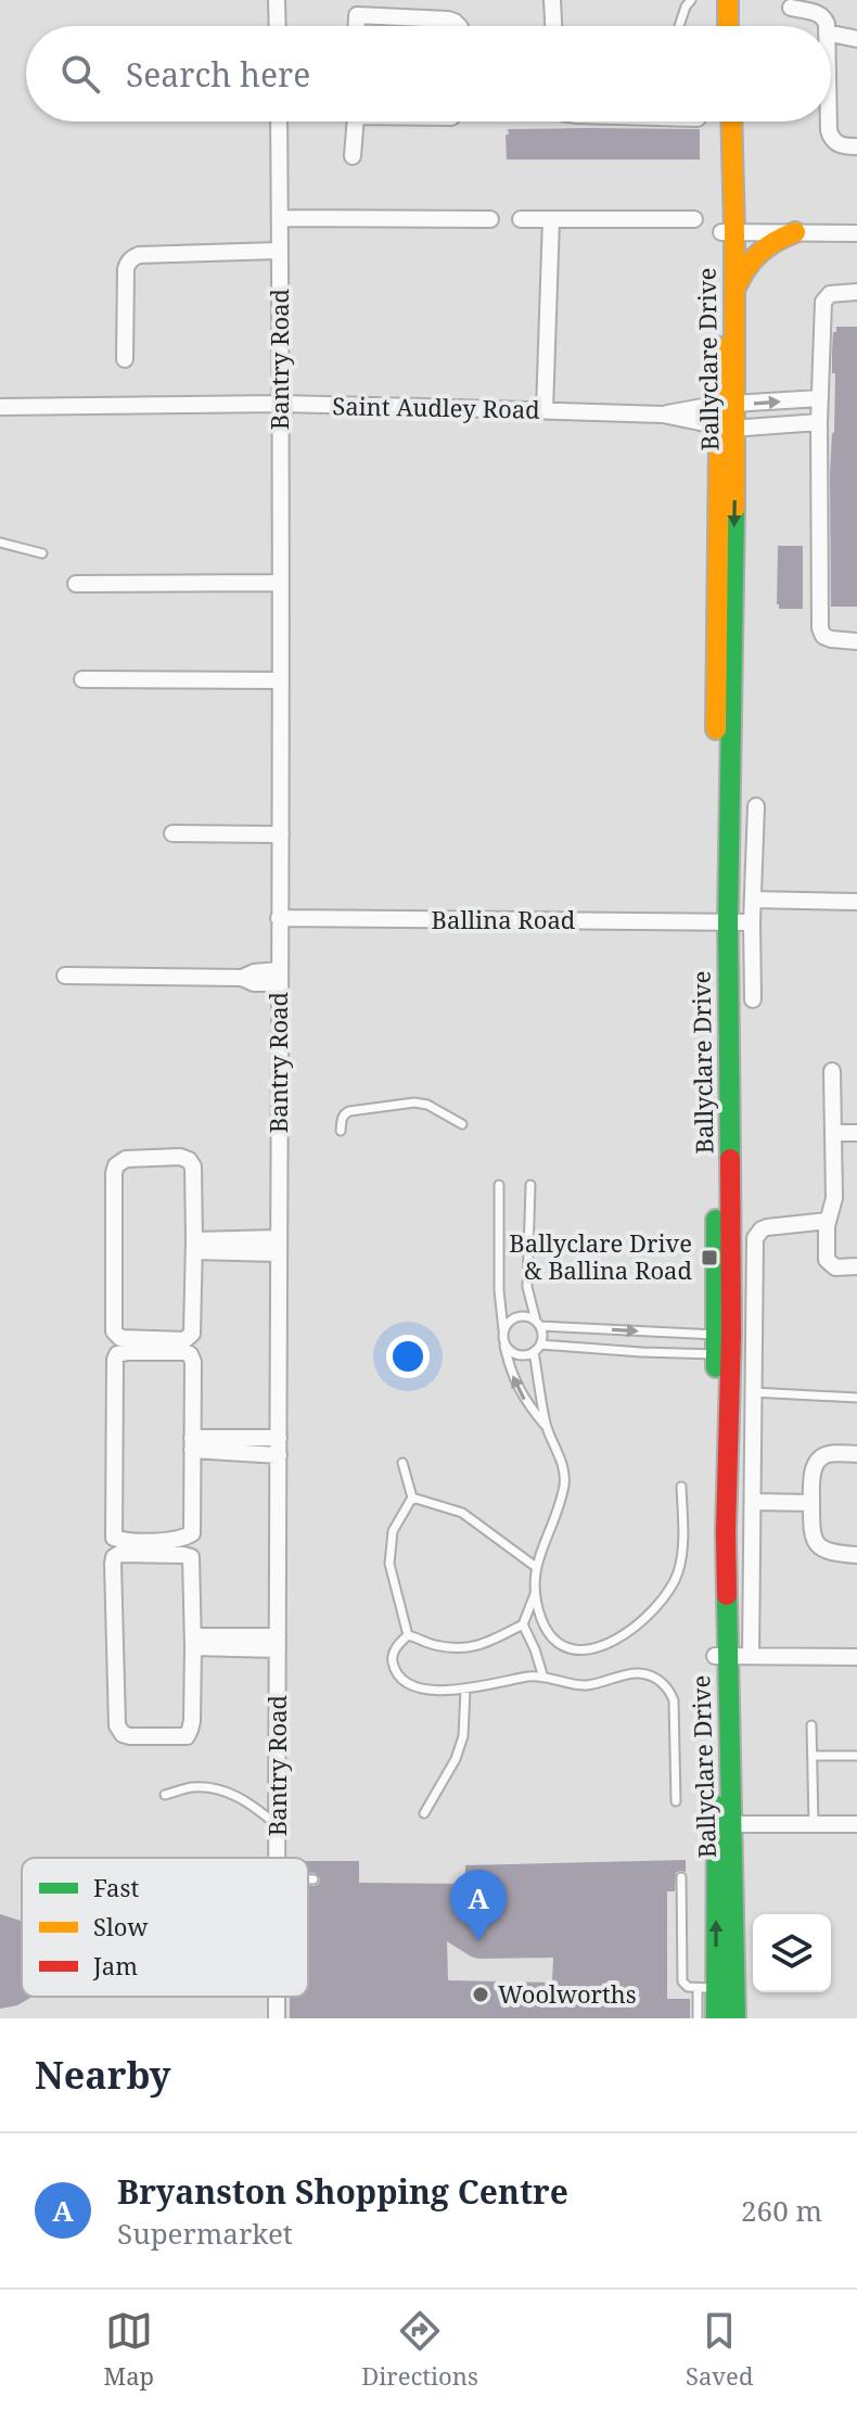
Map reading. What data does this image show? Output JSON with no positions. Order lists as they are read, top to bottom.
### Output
{
  "streets": {
    "street": [
      "Bantry Road",
      "Ballyclare Drive",
      "Saint Audley Road",
      "Ballina Road"
    ]
  },
  "crossings": [
    ["Bantry Road", "Saint Audley Road"],
    ["Bantry Road", "Ballina Road"],
    ["Ballyclare Drive", "Saint Audley Road"],
    ["Ballyclare Drive", "Ballina Road"]
  ],
  "places": {
    "transit": ["Ballyclare Drive & Ballina Road"],
    "other": ["Woolworths"]
  },
  "legend": ["Fast", "Slow", "Jam"],
  "page": {
    "search": "Search here",
    "pins": "A",
    "heading": "Nearby",
    "list": [
      {
        "mark": "A",
        "name": "Bryanston Shopping Centre",
        "note": "Supermarket",
        "value": "260 m"
      }
    ],
    "nav": ["Map", "Directions", "Saved"]
  }
}
